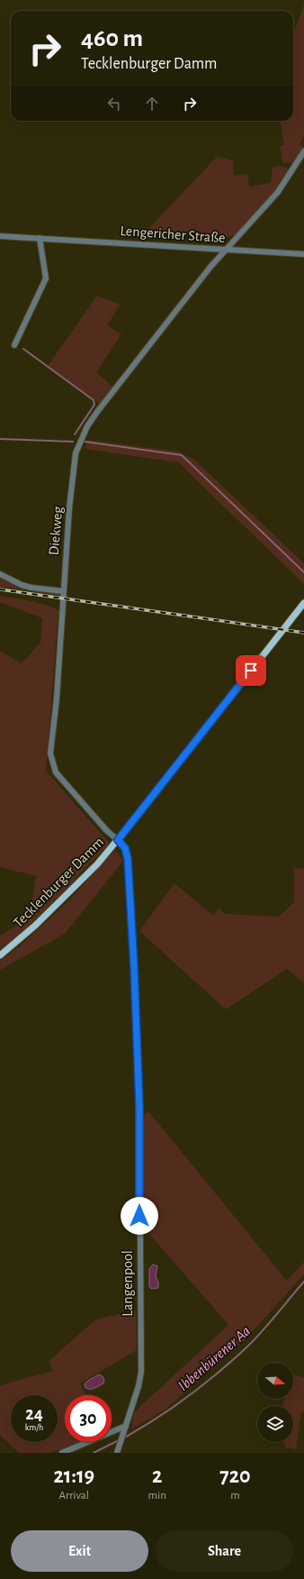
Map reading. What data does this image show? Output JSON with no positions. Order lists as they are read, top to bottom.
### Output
{
  "streets": {
    "main road": ["Tecklenburger Damm"],
    "street": ["Lengericher Straße", "Diekweg", "Langenpool"]
  },
  "crossings": [
    ["Lengericher Straße", "Diekweg"],
    ["Diekweg", "Tecklenburger Damm"],
    ["Diekweg", "Langenpool"],
    ["Tecklenburger Damm", "Langenpool"]
  ],
  "water": ["Ibbenbürener Aa"],
  "north": "right",
  "page": {
    "turn": ["460 m", "Tecklenburger Damm"],
    "speed": "24 km/h",
    "limit": "30",
    "eta": [
      "21:19",
      "Arrival",
      "2",
      "min",
      "720",
      "m"
    ],
    "buttons": ["Exit", "Share"]
  }
}
